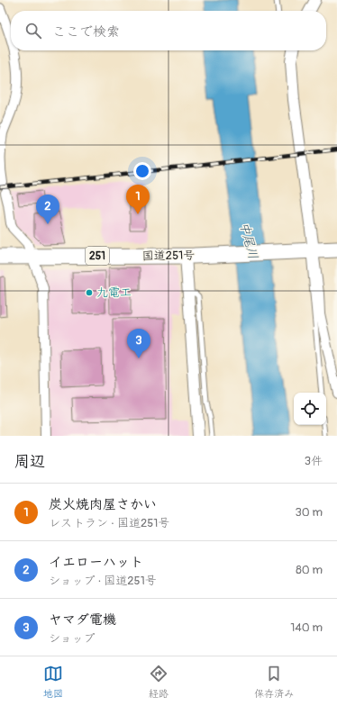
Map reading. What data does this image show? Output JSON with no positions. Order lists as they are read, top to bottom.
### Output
{
  "streets": {
    "highway": ["251", "国道251号"]
  },
  "water": ["中尾川"],
  "places": ["九電工"],
  "page": {
    "search": "ここで検索",
    "pins": ["1", "2", "3"],
    "heading": ["周辺", "3件"],
    "list": [
      {
        "mark": "1",
        "name": "炭火焼肉屋さかい",
        "note": "レストラン · 国道251号",
        "value": "30 m"
      },
      {
        "mark": "2",
        "name": "イエローハット",
        "note": "ショップ · 国道251号",
        "value": "80 m"
      },
      {
        "mark": "3",
        "name": "ヤマダ電機",
        "note": "ショップ",
        "value": "140 m"
      }
    ],
    "nav": ["地図", "経路", "保存済み"]
  }
}
